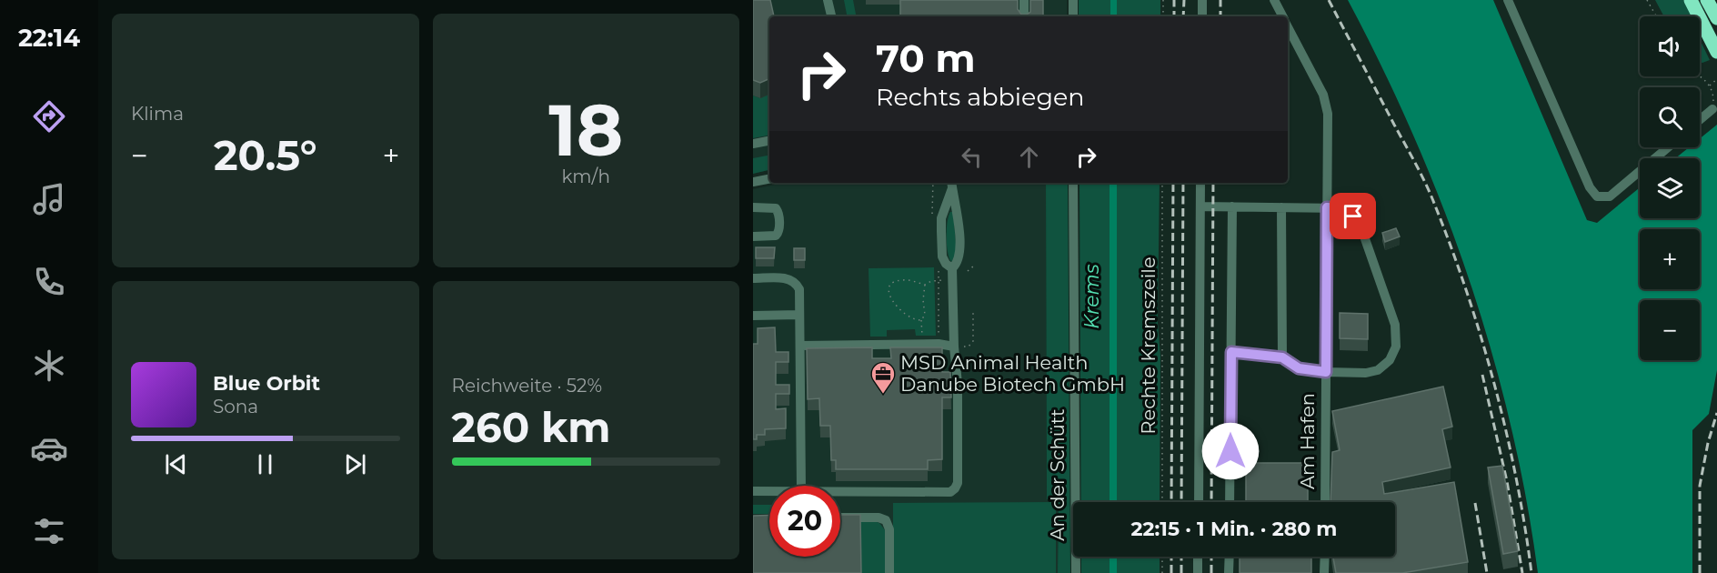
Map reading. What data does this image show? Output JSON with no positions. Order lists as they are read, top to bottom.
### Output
{
  "streets": {
    "street": ["Am Hafen", "An der Schütt"],
    "path": ["Rechte Kremszeile"]
  },
  "water": ["Krems"],
  "places": {
    "office": ["MSD Animal Health Danube Biotech GmbH"]
  },
  "page": {
    "tabs": "22:14",
    "tile": [
      "Klima",
      ["18", "km/h"],
      ["Reichweite · 52%", "260 km"]
    ],
    "map_buttons": ["+", "−"],
    "turn": ["70 m", "Rechts abbiegen"],
    "heat": ["−", "20.5°", "+"],
    "song": ["Blue Orbit", "Sona"],
    "limit": "20",
    "trip": "22:15 · 1 Min. · 280 m"
  }
}
